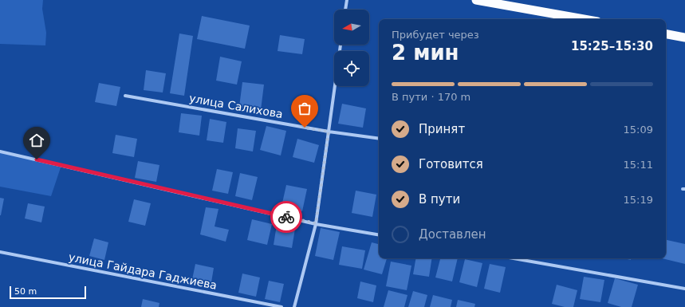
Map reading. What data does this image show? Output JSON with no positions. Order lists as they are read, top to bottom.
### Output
{
  "streets": {
    "street": ["улица Салихова", "улица Гайдара Гаджиева"]
  },
  "scale_bar": "50 m",
  "north": "left",
  "page": {
    "heading": ["2 мин", "Прибудет через", "15:25–15:30"],
    "bar": "В пути · 170 m",
    "list": [
      ["Принят", "15:09"],
      ["Готовится", "15:11"],
      ["В пути", "15:19"],
      "Доставлен"
    ],
    "scale": "50 m"
  }
}
